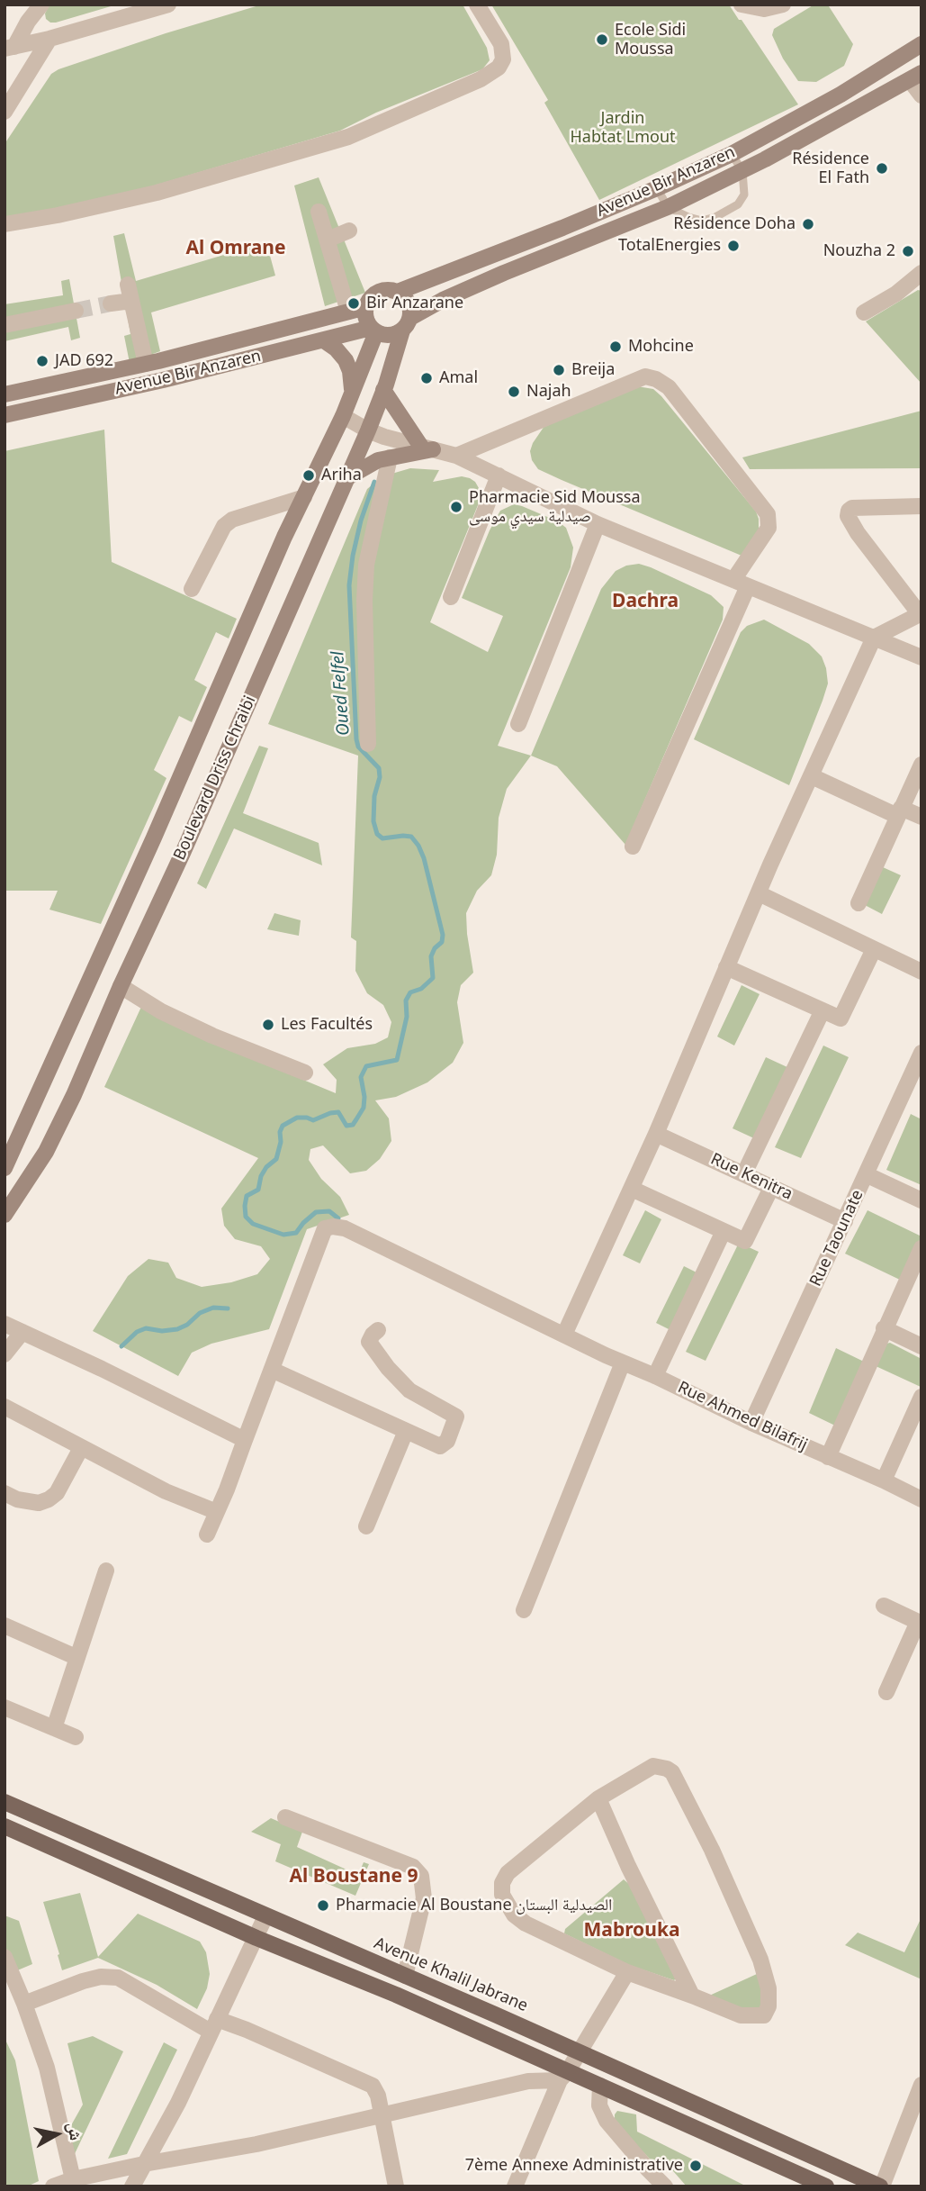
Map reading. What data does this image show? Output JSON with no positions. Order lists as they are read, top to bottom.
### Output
{
  "streets": {
    "main road": ["Avenue Bir Anzaren", "Boulevard Driss Chraibi", "Avenue Khalil Jabrane"],
    "street": ["Rue Kenitra", "Rue Taounate", "Rue Ahmed Bilafrij"]
  },
  "crossings": [
    ["Avenue Bir Anzaren", "Boulevard Driss Chraibi"],
    ["Rue Kenitra", "Rue Taounate"],
    ["Rue Taounate", "Rue Ahmed Bilafrij"]
  ],
  "districts": [
    "Al Omrane",
    "Dachra",
    "Al Boustane 9",
    "Mabrouka"
  ],
  "water": ["Oued Felfel"],
  "parks": ["Jardin Habtat Lmout"],
  "places": [
    "Ecole Sidi Moussa",
    "Résidence El Fath",
    "Résidence Doha",
    "TotalEnergies",
    "Nouzha 2",
    "Bir Anzarane",
    "Mohcine",
    "JAD 692",
    "Breija",
    "Amal",
    "Najah",
    "Ariha",
    "Pharmacie Sid Moussa صيدلية سيدي موسى",
    "Les Facultés",
    "Pharmacie Al Boustane الصيدلية البستان",
    "7ème Annexe Administrative"
  ],
  "north": "right"
}
